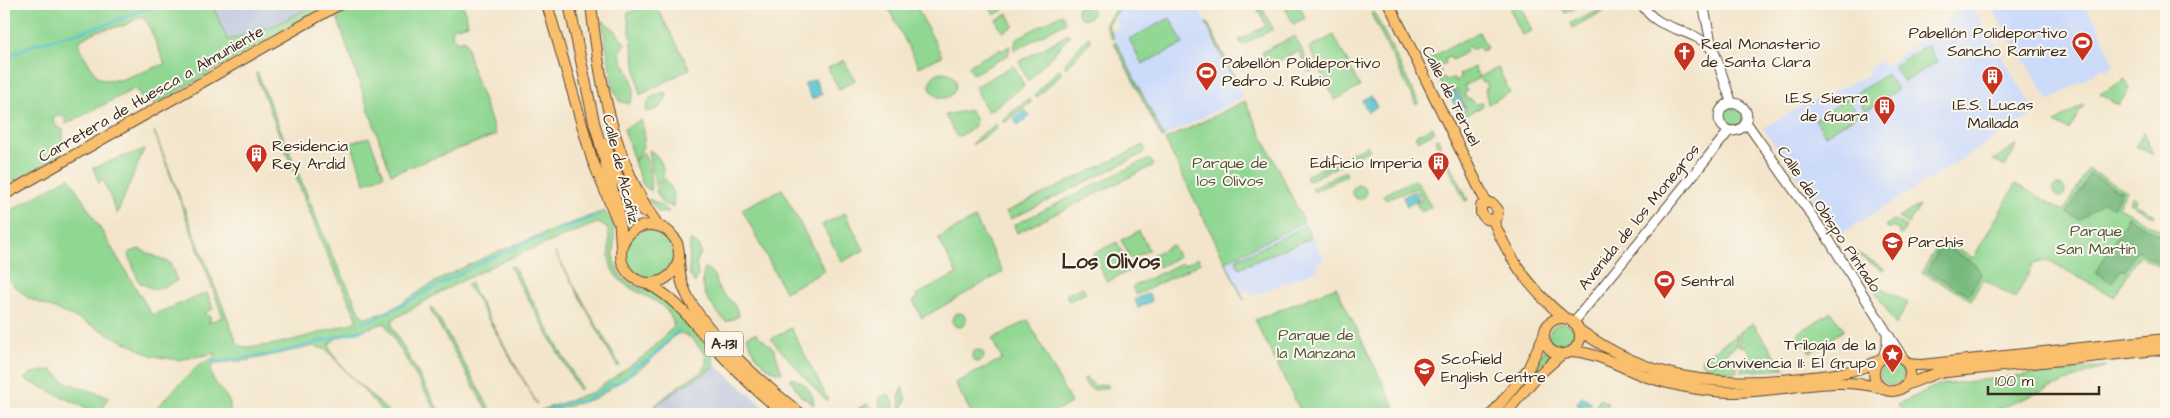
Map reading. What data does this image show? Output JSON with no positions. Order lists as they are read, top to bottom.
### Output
{
  "streets": {
    "main road": [
      "Carretera de Huesca a Almuniente",
      "Calle de Teruel",
      "Calle de Alcañiz",
      "A-131"
    ],
    "street": ["Avenida de los Monegros", "Calle del Obispo Pintado"]
  },
  "crossings": [
    ["Calle de Alcañiz", "A-131"],
    ["Avenida de los Monegros", "Calle del Obispo Pintado"]
  ],
  "districts": ["Los Olivos"],
  "parks": ["Parque de los Olivos", "Parque San Martín", "Parque de la Manzana"],
  "places": {
    "sports": ["Pabellón Polideportivo Sancho Ramírez", "Pabellón Polideportivo Pedro J. Rubio", "Sentral"],
    "church": ["Real Monasterio de Santa Clara"],
    "building": [
      "I.E.S. Lucas Mallada",
      "I.E.S. Sierra de Guara",
      "Residencia Rey Ardid",
      "Edificio Imperia"
    ],
    "school or university": ["Parchís", "Scofield English Centre"],
    "place": ["Trilogía de la Convivencia II: El Grupo"]
  },
  "scale_bar": "100 m"
}
